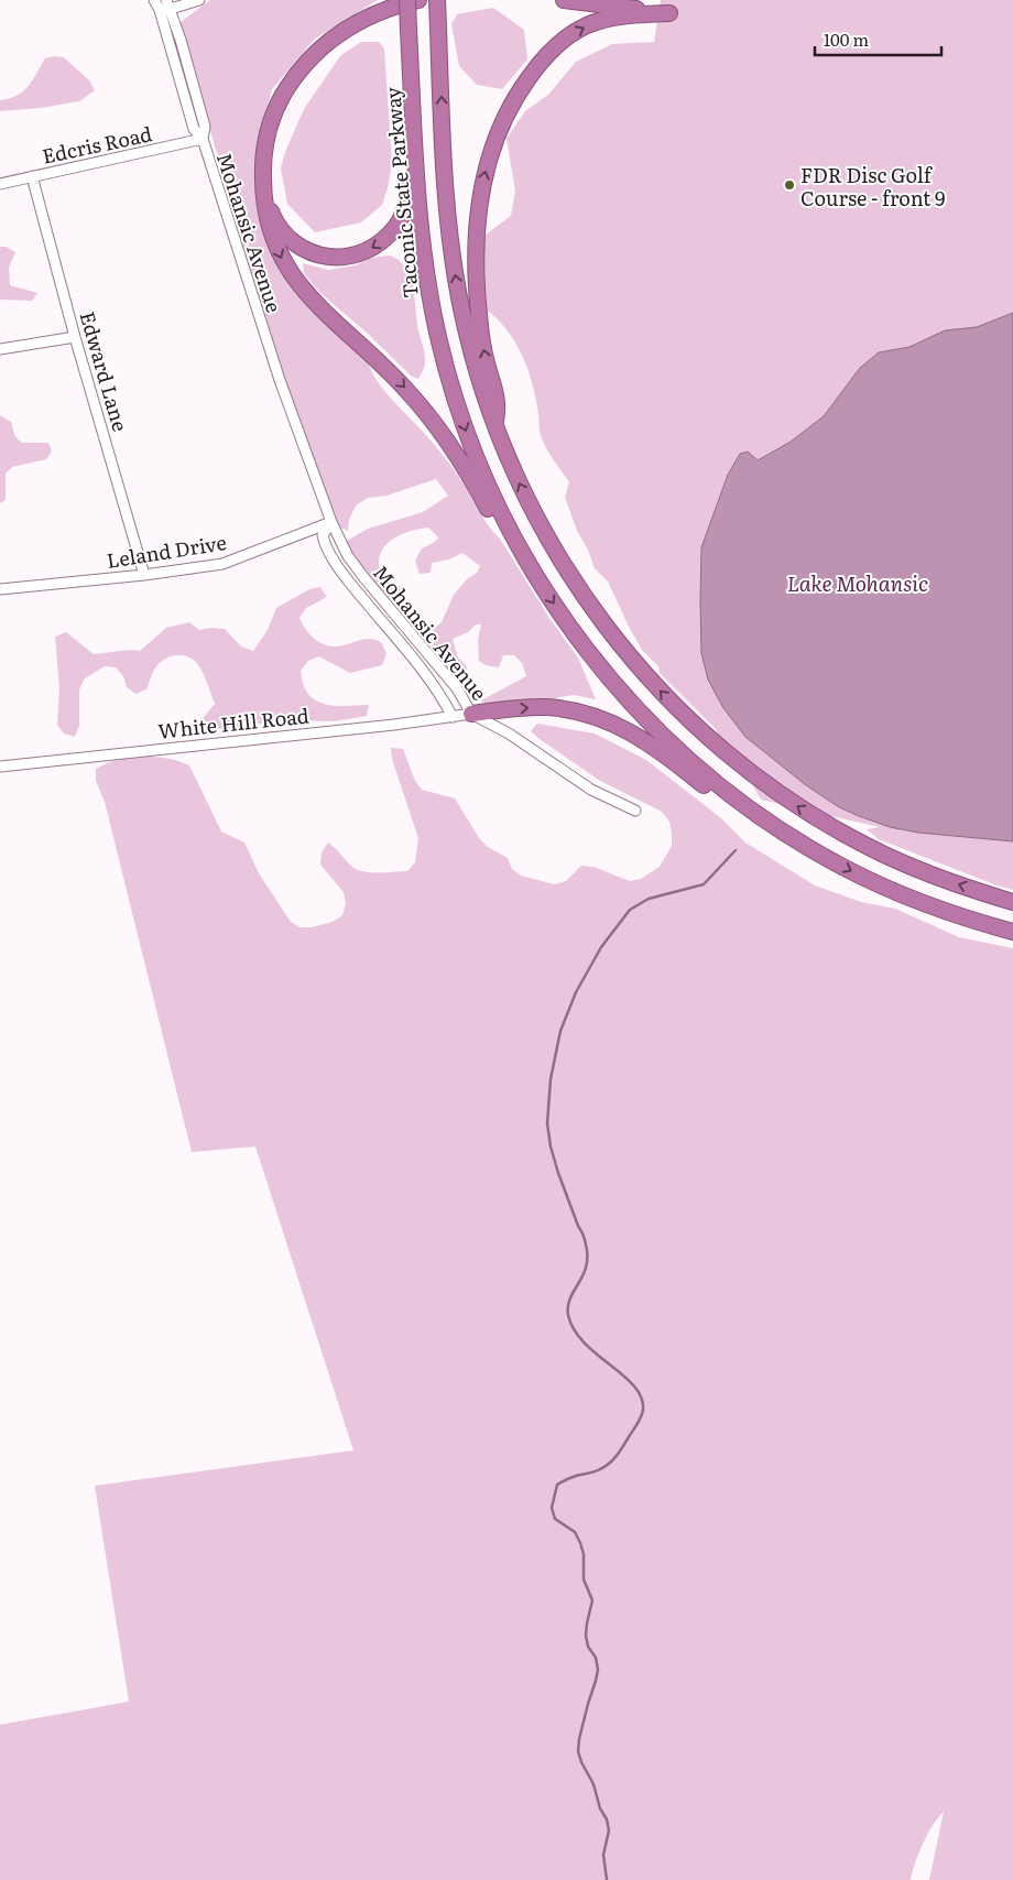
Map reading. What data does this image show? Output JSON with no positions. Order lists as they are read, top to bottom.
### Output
{
  "streets": {
    "highway": ["Taconic State Parkway"],
    "street": [
      "Edcris Road",
      "Mohansic Avenue",
      "Edward Lane",
      "Leland Drive",
      "White Hill Road"
    ]
  },
  "crossings": [
    ["Edcris Road", "Mohansic Avenue"],
    ["Edcris Road", "Edward Lane"],
    ["Mohansic Avenue", "Leland Drive"],
    ["Mohansic Avenue", "White Hill Road"],
    ["Edward Lane", "Leland Drive"]
  ],
  "water": ["Lake Mohansic"],
  "places": ["FDR Disc Golf Course - front 9"],
  "scale_bar": "100 m"
}
